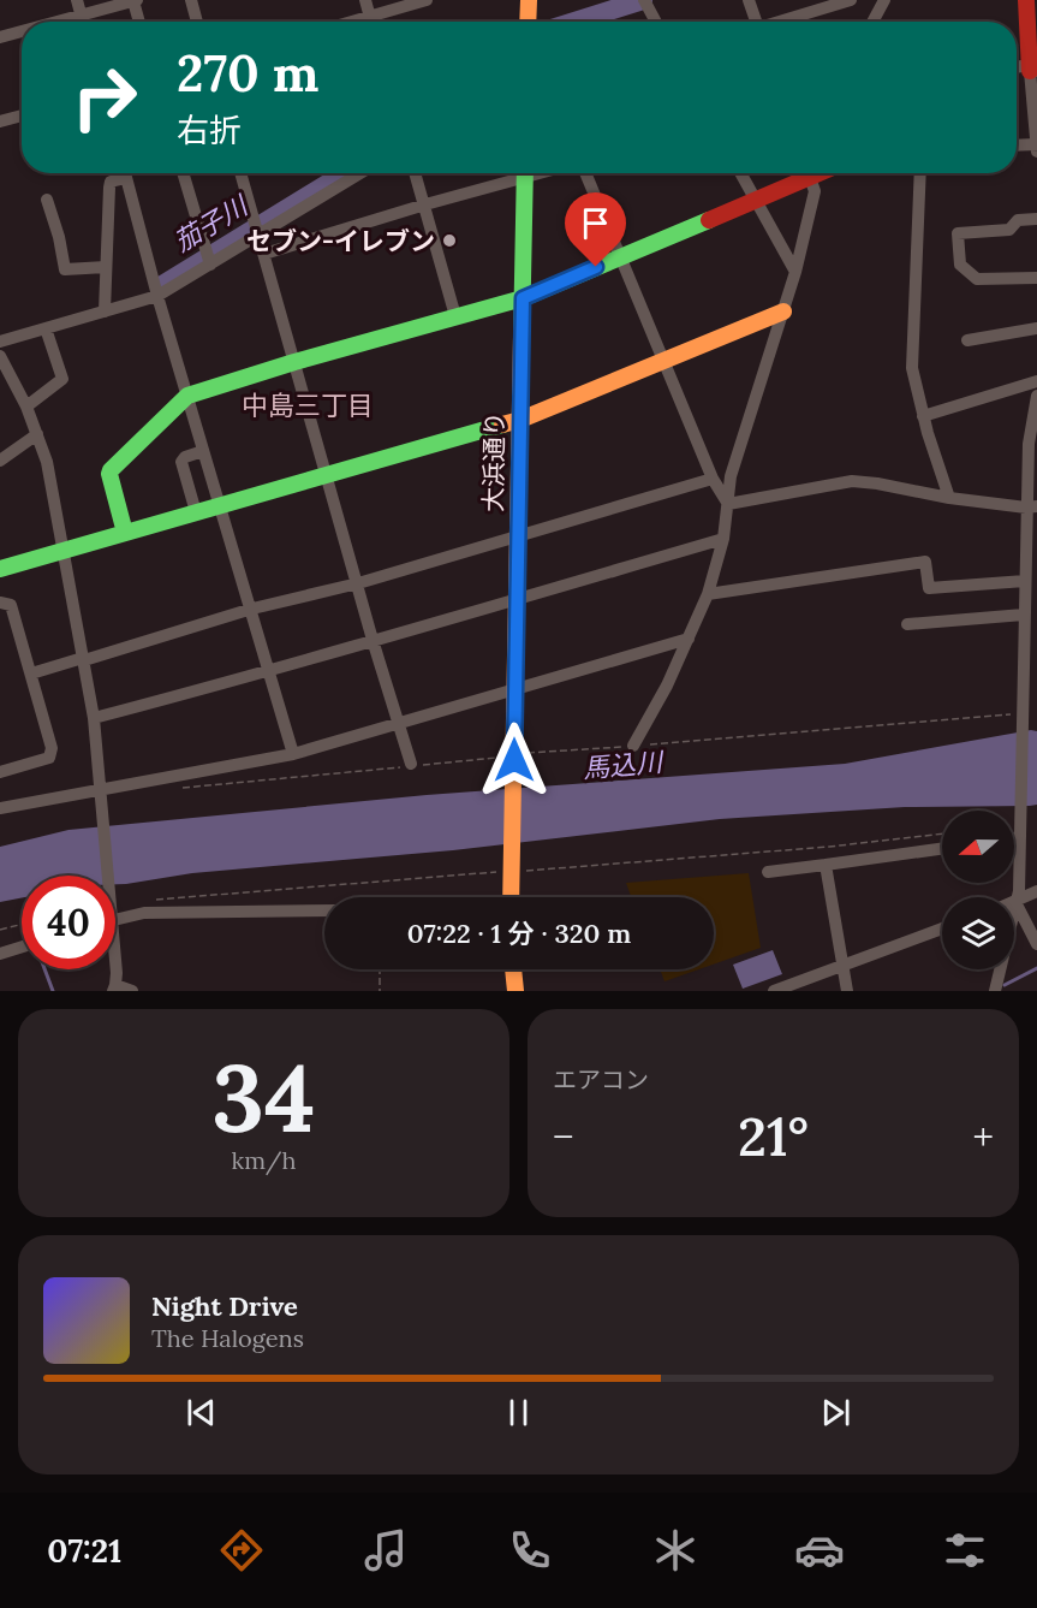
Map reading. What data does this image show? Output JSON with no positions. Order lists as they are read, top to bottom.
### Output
{
  "streets": {
    "street": ["大浜通り"]
  },
  "districts": ["中島三丁目"],
  "water": ["茄子川", "馬込川"],
  "places": ["セブン-イレブン"],
  "north": "left",
  "page": {
    "turn": ["270 m", "右折"],
    "limit": "40",
    "trip": "07:22 · 1 分 · 320 m",
    "tile": [
      ["34", "km/h"],
      "エアコン"
    ],
    "heat": ["−", "21°", "+"],
    "song": ["Night Drive", "The Halogens"],
    "tabs": "07:21"
  }
}
